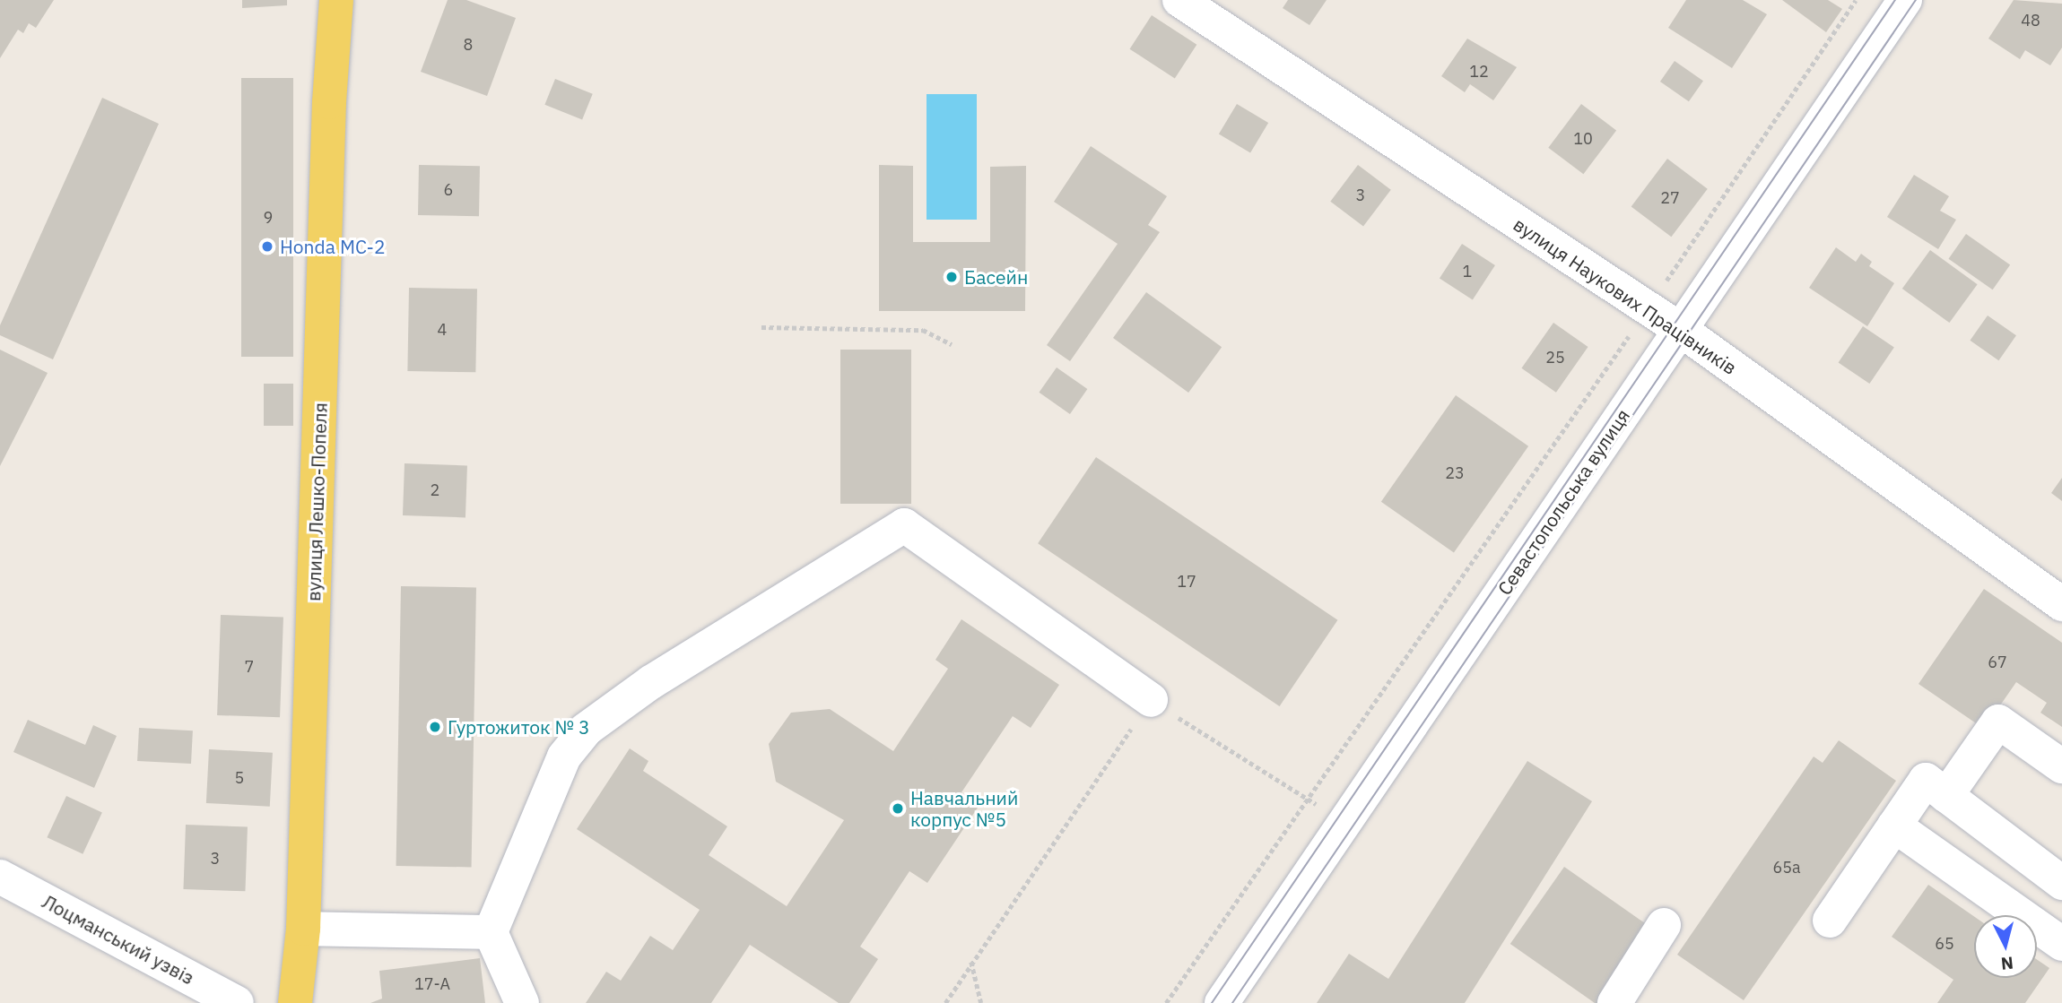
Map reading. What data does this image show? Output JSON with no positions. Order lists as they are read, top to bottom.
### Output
{
  "streets": {
    "main road": ["вулиця Лешко-Попеля"],
    "street": ["вулиця Наукових Працівників", "Севастопольська вулиця", "Лоцманський узвіз"]
  },
  "crossings": [
    ["вулиця Наукових Працівників", "Севастопольська вулиця"]
  ],
  "places": [
    "Honda МС-2",
    "Басейн",
    "Гуртожиток № 3",
    "Навчальний корпус №5"
  ],
  "house_numbers": [
    "48",
    "8",
    "12",
    "10",
    "6",
    "3",
    "27",
    "9",
    "1",
    "4",
    "25",
    "23",
    "2",
    "17",
    "67",
    "7",
    "5",
    "3",
    "65а",
    "65",
    "17-А"
  ],
  "north": "bottom"
}
